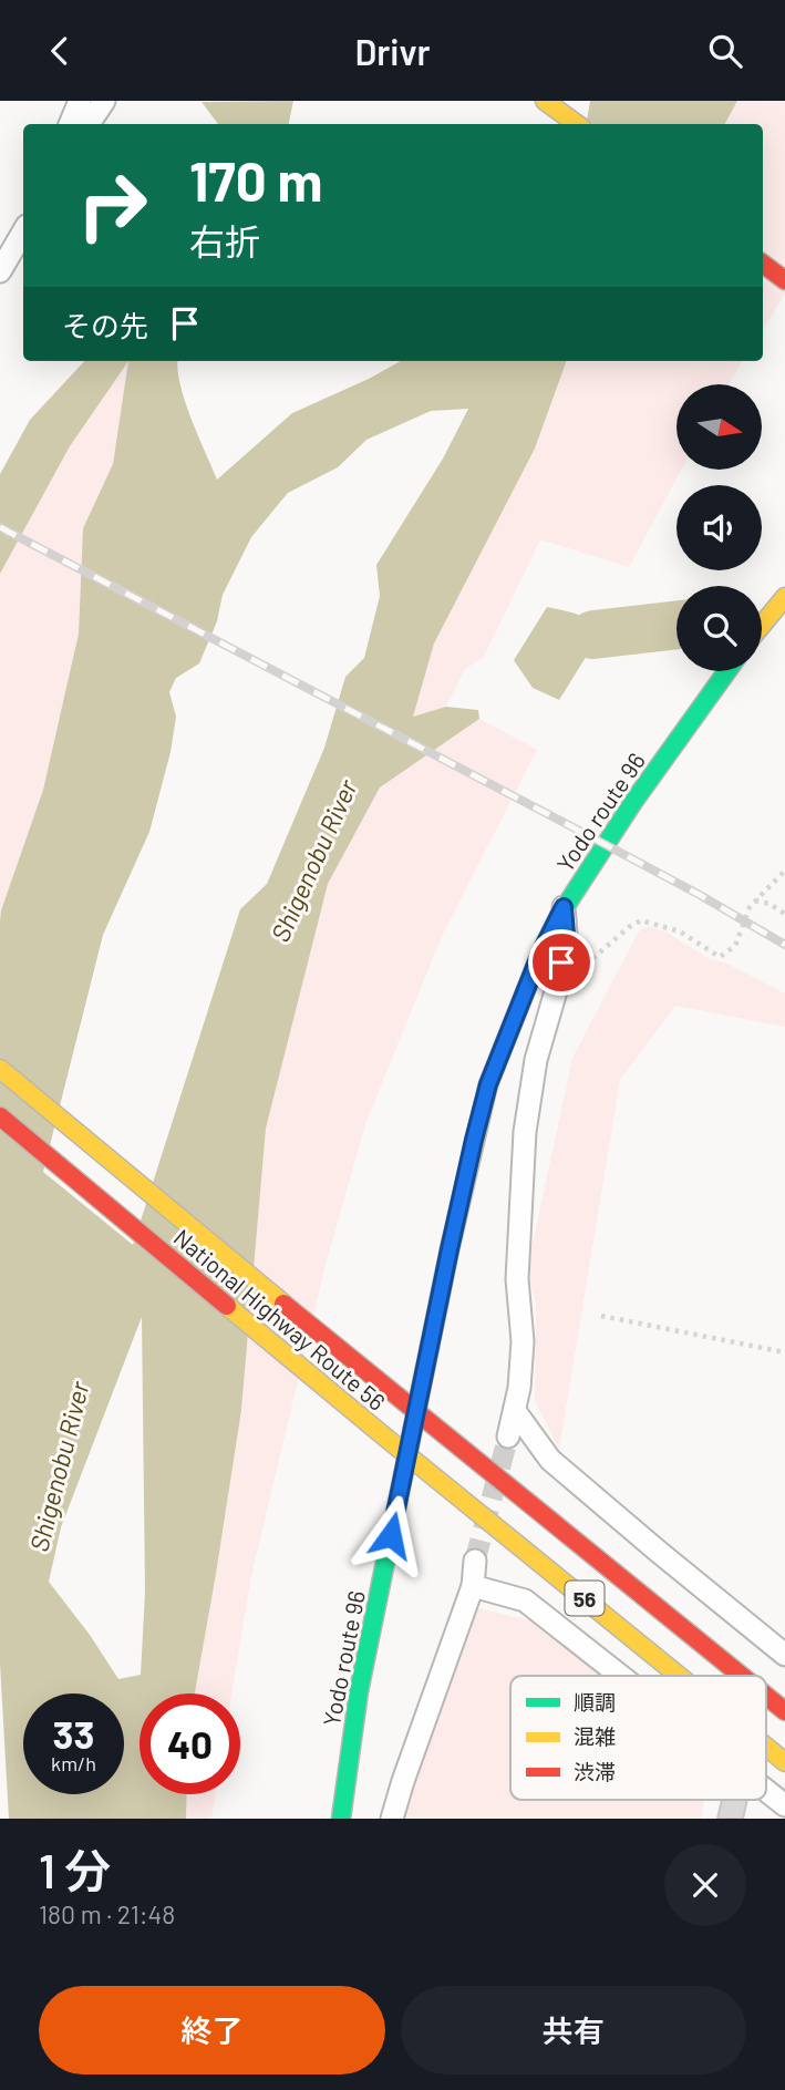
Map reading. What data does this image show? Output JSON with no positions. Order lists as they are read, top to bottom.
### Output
{
  "streets": {
    "main road": ["Yodo route 96", "National Highway Route 56", "56"]
  },
  "crossings": [
    ["Yodo route 96", "National Highway Route 56"]
  ],
  "water": ["Shigenobu River"],
  "legend": ["順調", "混雑", "渋滞"],
  "north": "right",
  "page": {
    "header": "Drivr",
    "turn": ["170 m", "右折"],
    "then": "その先",
    "speed": "33 km/h",
    "limit": "40",
    "heading": ["1 分", "180 m · 21:48"],
    "buttons": ["終了", "共有"]
  }
}
